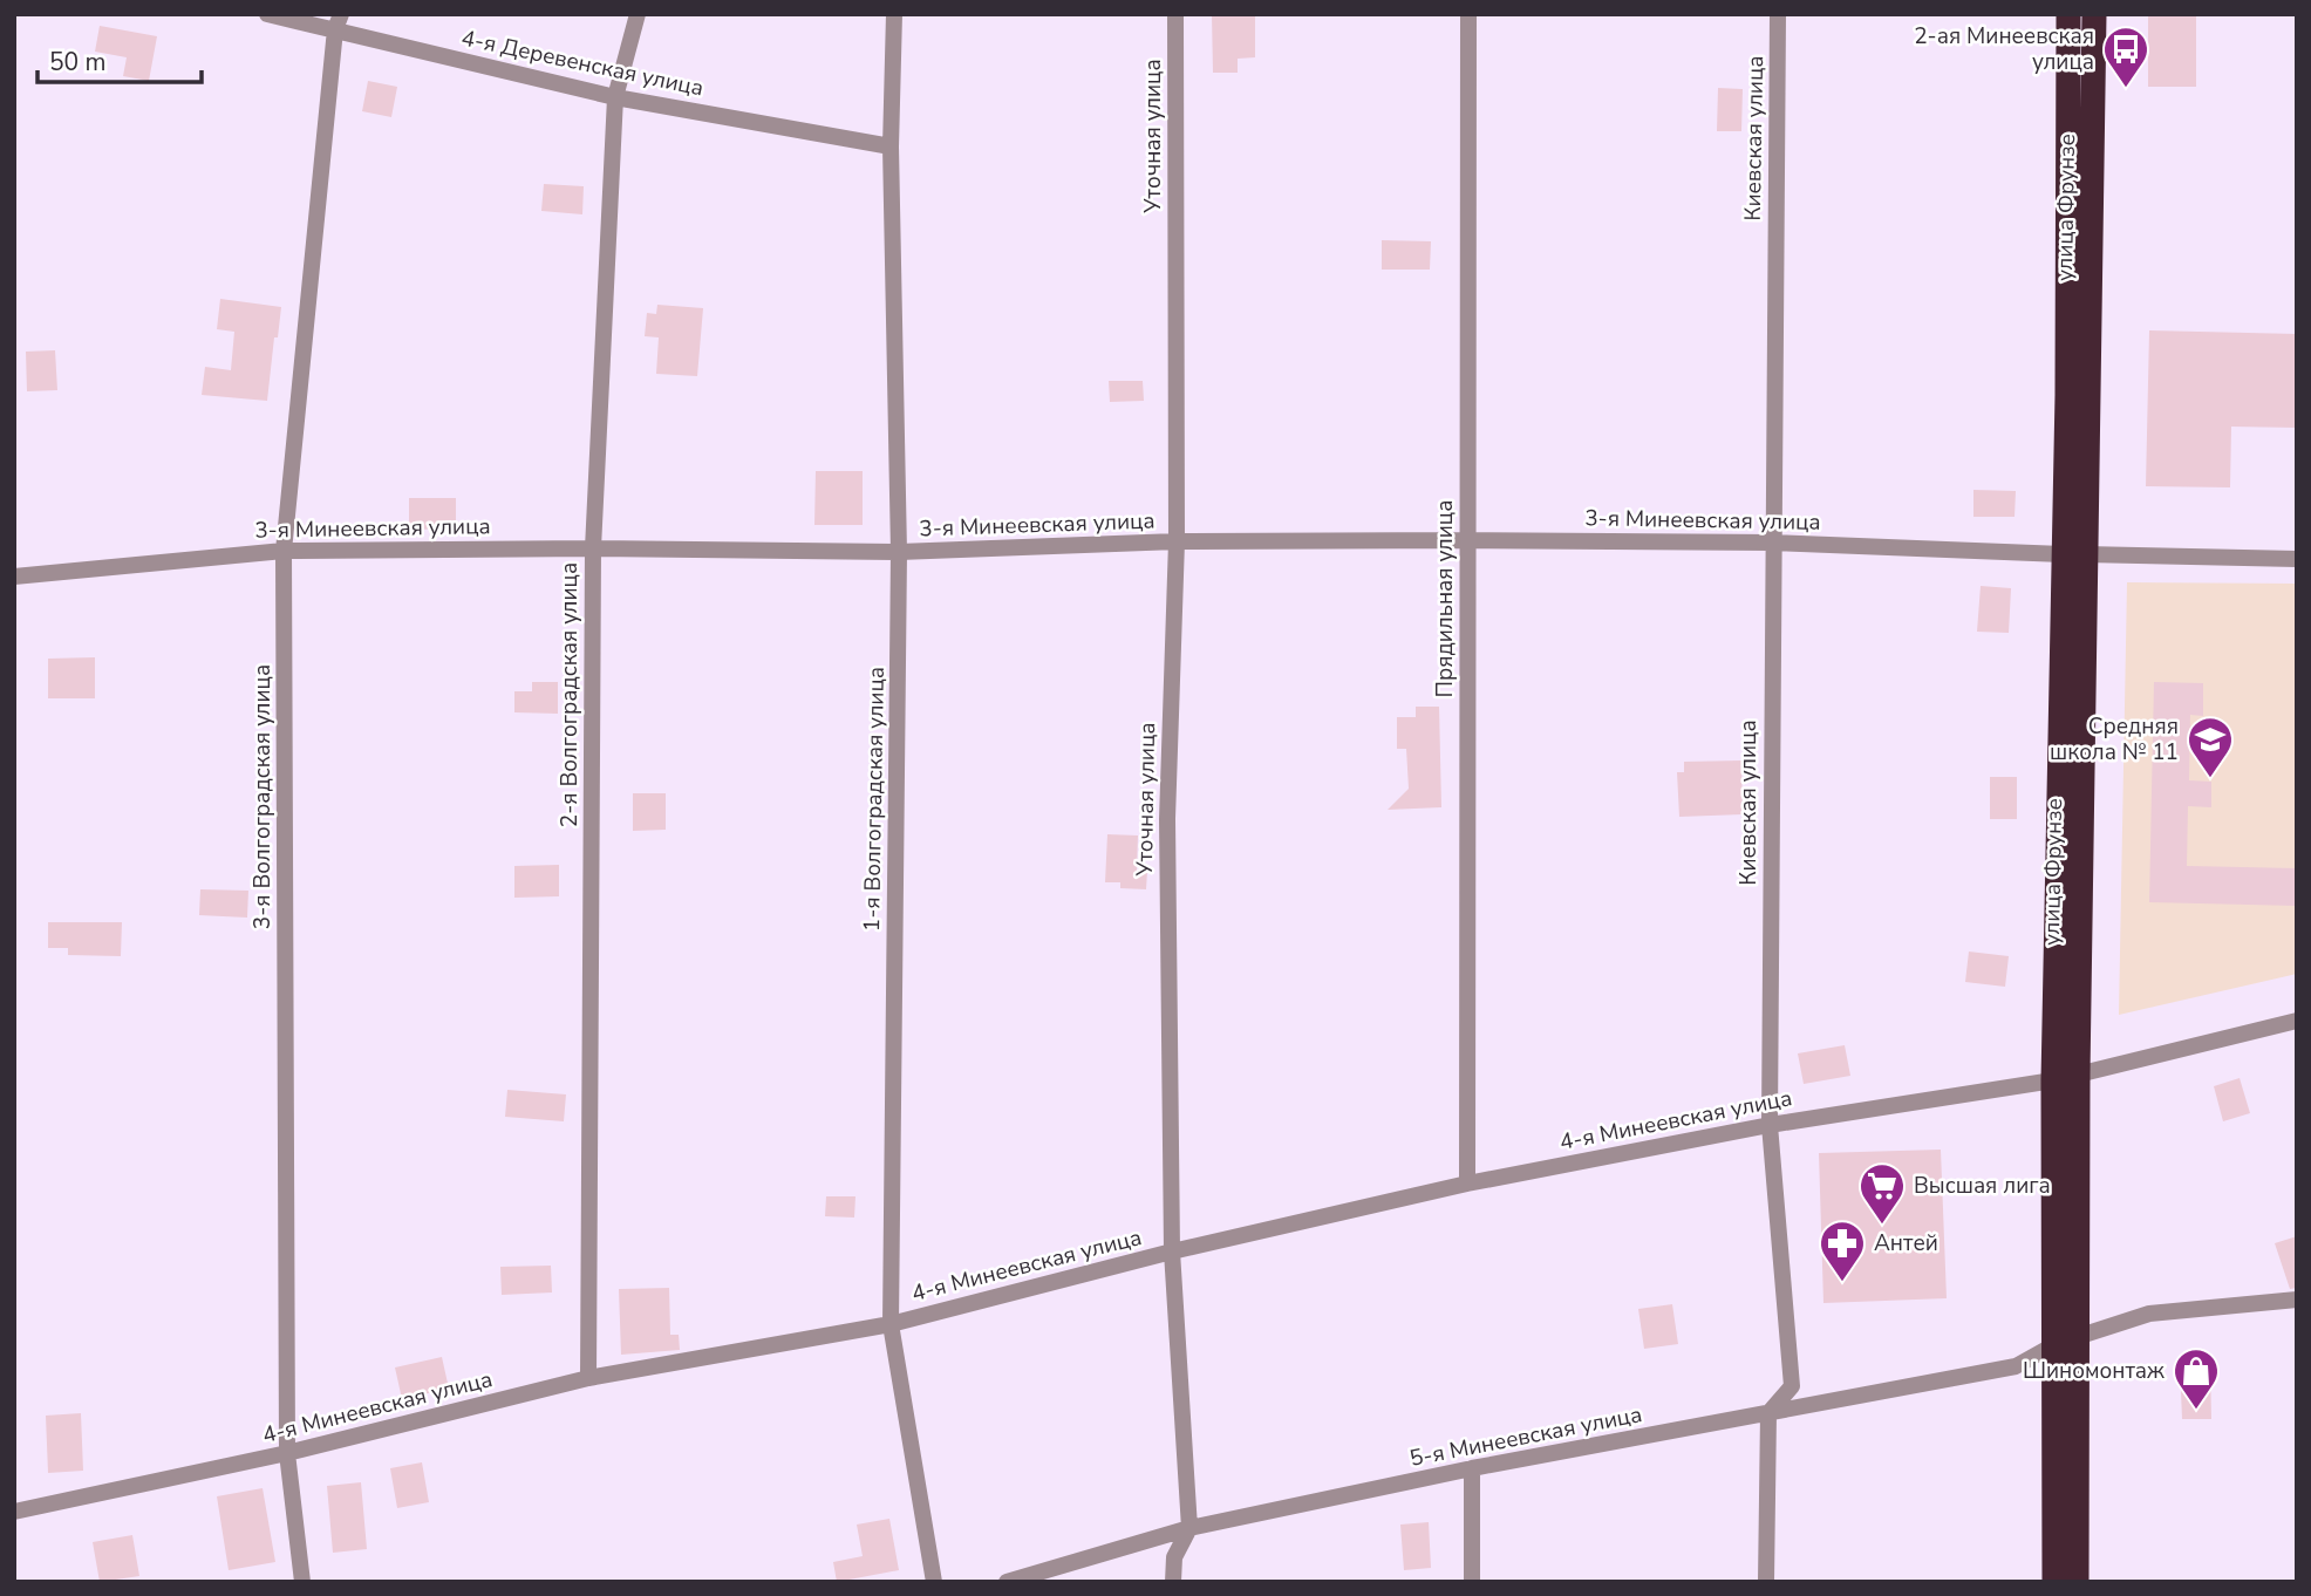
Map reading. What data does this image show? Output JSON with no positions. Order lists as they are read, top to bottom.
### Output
{
  "streets": {
    "highway": ["улица Фрунзе"],
    "street": [
      "4-я Деревенская улица",
      "Уточная улица",
      "Киевская улица",
      "3-я Минеевская улица",
      "Прядильная улица",
      "2-я Волгоградская улица",
      "3-я Волгоградская улица",
      "1-я Волгоградская улица",
      "4-я Минеевская улица",
      "5-я Минеевская улица"
    ]
  },
  "crossings": [
    ["4-я Деревенская улица", "2-я Волгоградская улица"],
    ["4-я Деревенская улица", "3-я Волгоградская улица"],
    ["4-я Деревенская улица", "1-я Волгоградская улица"],
    ["Уточная улица", "3-я Минеевская улица"],
    ["Уточная улица", "4-я Минеевская улица"],
    ["Уточная улица", "5-я Минеевская улица"],
    ["Киевская улица", "3-я Минеевская улица"],
    ["Киевская улица", "4-я Минеевская улица"],
    ["Киевская улица", "5-я Минеевская улица"],
    ["улица Фрунзе", "3-я Минеевская улица"],
    ["улица Фрунзе", "4-я Минеевская улица"],
    ["улица Фрунзе", "5-я Минеевская улица"],
    ["3-я Минеевская улица", "Прядильная улица"],
    ["3-я Минеевская улица", "2-я Волгоградская улица"],
    ["3-я Минеевская улица", "3-я Волгоградская улица"],
    ["3-я Минеевская улица", "1-я Волгоградская улица"],
    ["Прядильная улица", "4-я Минеевская улица"],
    ["2-я Волгоградская улица", "4-я Минеевская улица"],
    ["3-я Волгоградская улица", "4-я Минеевская улица"],
    ["1-я Волгоградская улица", "4-я Минеевская улица"]
  ],
  "places": {
    "bus stop": ["2-ая Минеевская улица"],
    "school or university": ["Средняя школа № 11"],
    "supermarket": ["Высшая лига"],
    "pharmacy": ["Антей"],
    "shop": ["Шиномонтаж"]
  },
  "scale_bar": "50 m"
}
